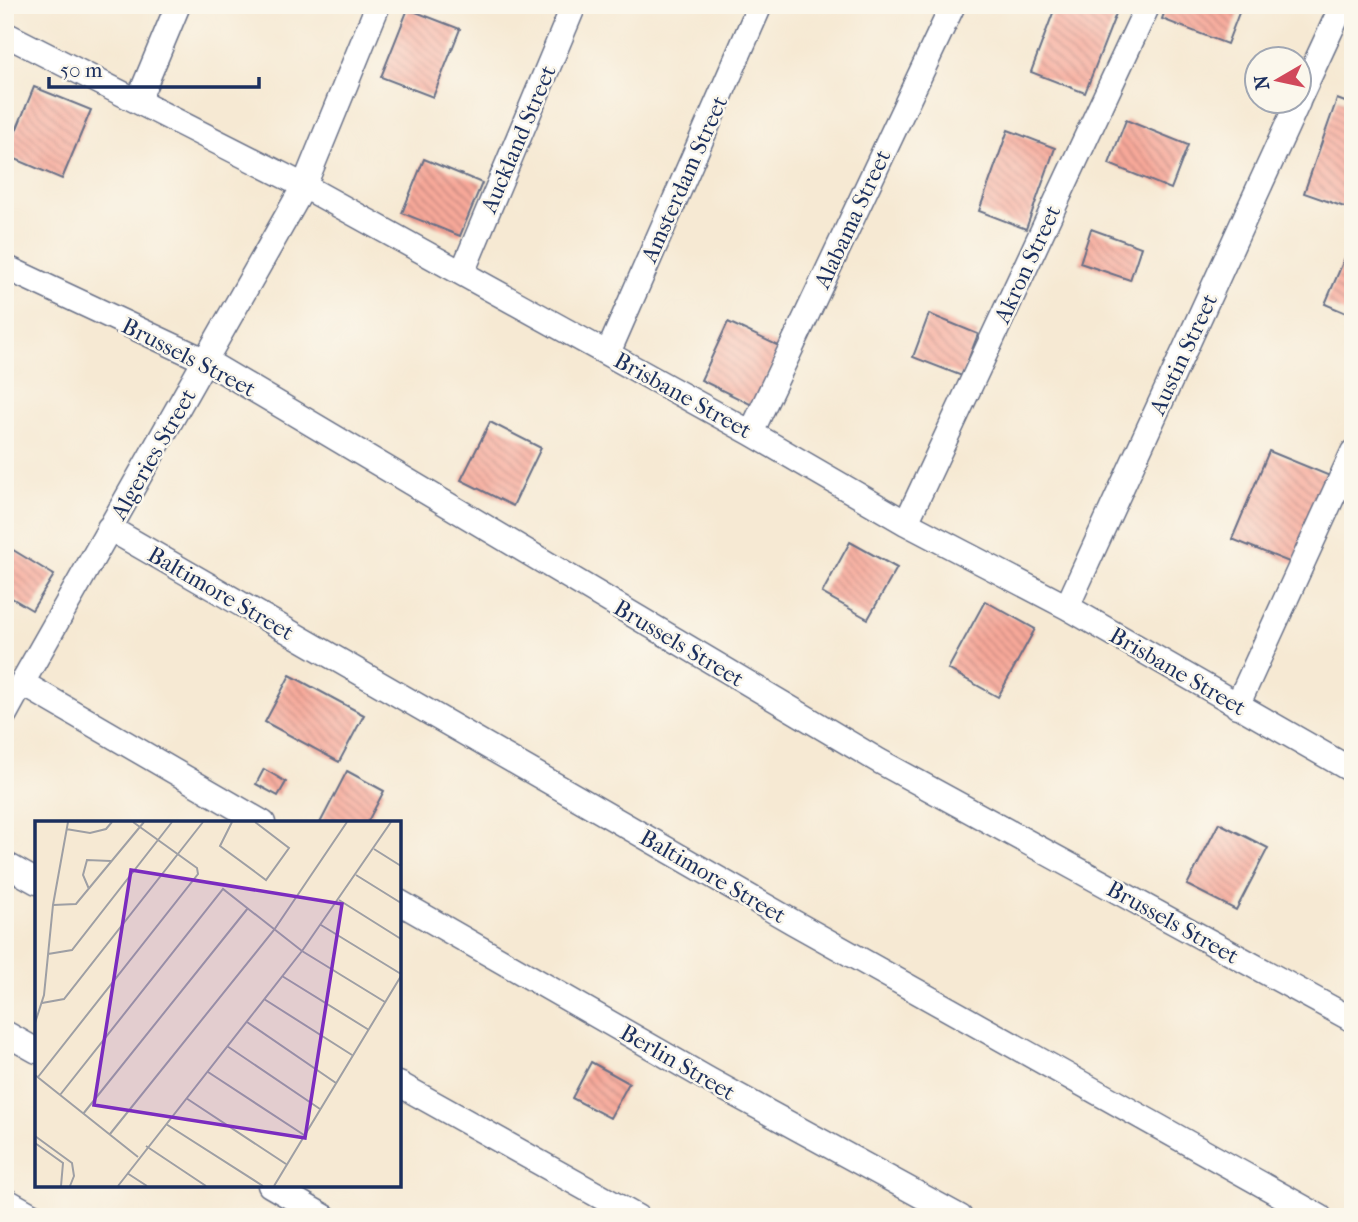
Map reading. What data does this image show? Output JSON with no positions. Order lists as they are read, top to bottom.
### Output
{
  "streets": {
    "street": [
      "Auckland Street",
      "Amsterdam Street",
      "Alabama Street",
      "Akron Street",
      "Austin Street",
      "Brussels Street",
      "Brisbane Street",
      "Algeries Street",
      "Baltimore Street",
      "Berlin Street"
    ]
  },
  "crossings": [
    ["Auckland Street", "Brisbane Street"],
    ["Amsterdam Street", "Brisbane Street"],
    ["Alabama Street", "Brisbane Street"],
    ["Akron Street", "Brisbane Street"],
    ["Austin Street", "Brisbane Street"],
    ["Brussels Street", "Algeries Street"],
    ["Brisbane Street", "Algeries Street"],
    ["Algeries Street", "Baltimore Street"]
  ],
  "scale_bar": "50 m",
  "north": "left"
}
